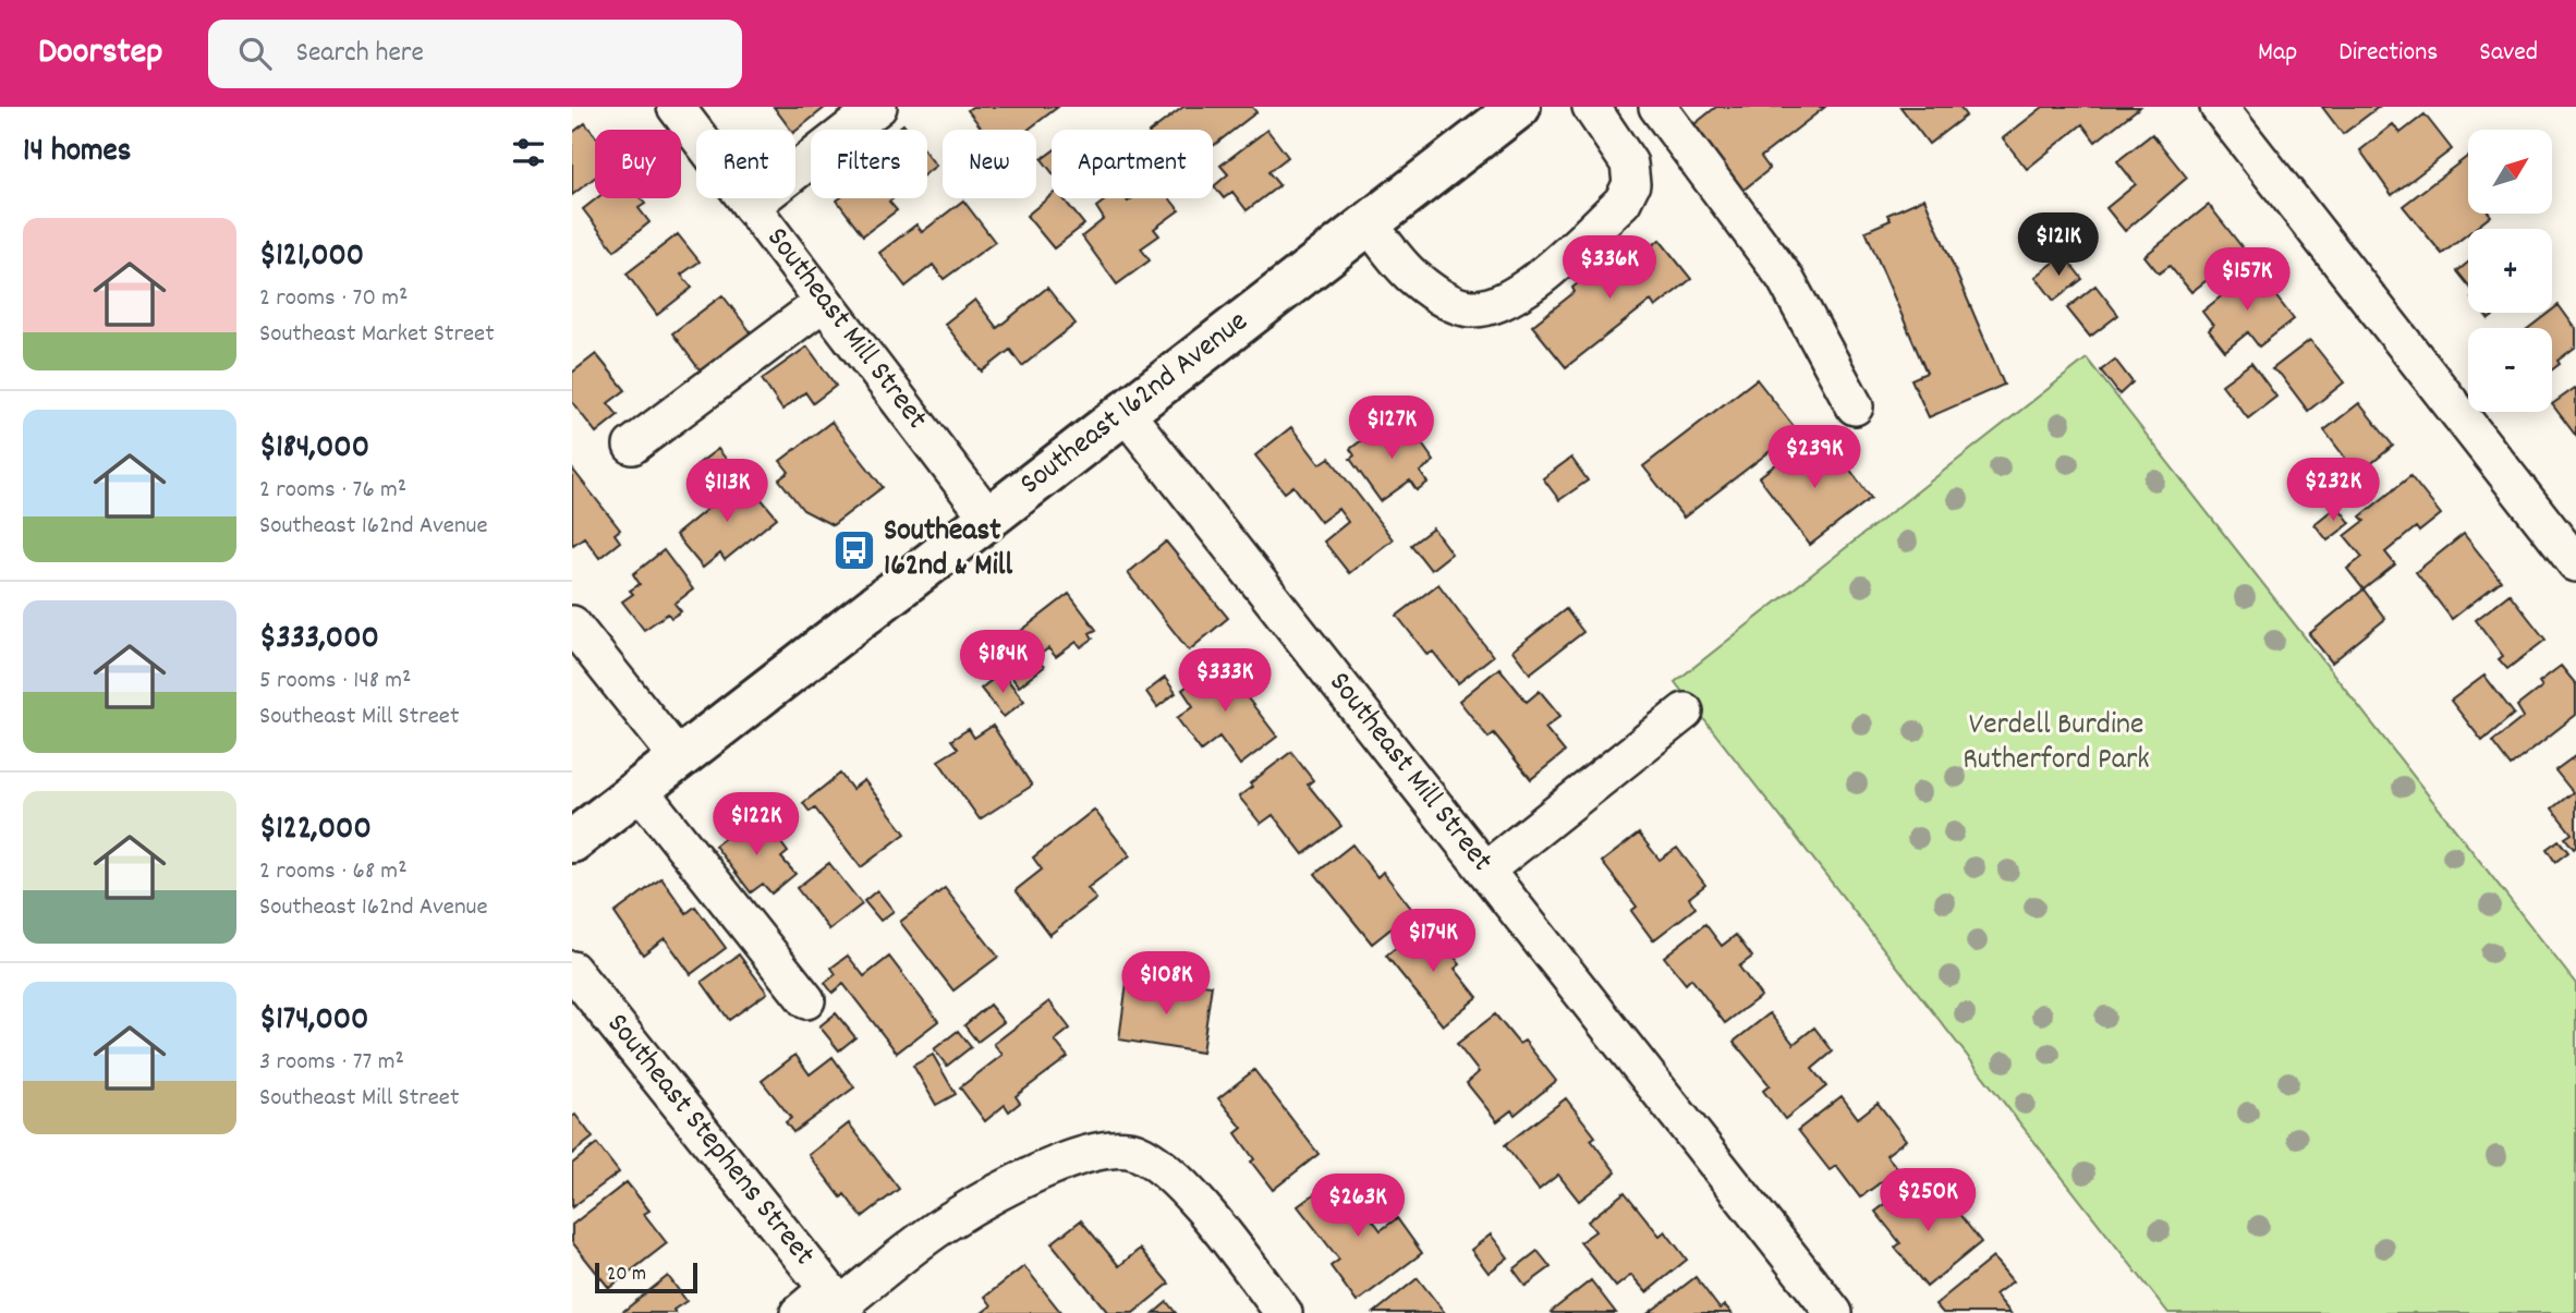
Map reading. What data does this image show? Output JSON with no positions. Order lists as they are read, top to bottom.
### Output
{
  "streets": {
    "main road": ["Southeast 162nd Avenue"],
    "street": ["Southeast Mill Street", "Southeast Stephens Street"]
  },
  "crossings": [
    ["Southeast Mill Street", "Southeast 162nd Avenue"]
  ],
  "parks": ["Verdell Burdine Rutherford Park"],
  "places": {
    "bus stop": ["Southeast 162nd & Mill"]
  },
  "scale_bar": "20 m",
  "north": "top right",
  "page": {
    "header": "Doorstep",
    "search": "Search here",
    "nav": ["Map", "Directions", "Saved"],
    "heading": "14 homes",
    "map_buttons": ["+", "−"],
    "chip": [
      "Buy",
      "Rent",
      "Filters",
      "New",
      "Apartment"
    ],
    "list": [
      {
        "name": "$121,000",
        "note": "2 rooms · 70 m² · Southeast Market Street"
      },
      {
        "name": "$184,000",
        "note": "2 rooms · 76 m² · Southeast 162nd Avenue"
      },
      {
        "name": "$333,000",
        "note": "5 rooms · 148 m² · Southeast Mill Street"
      },
      {
        "name": "$122,000",
        "note": "2 rooms · 68 m² · Southeast 162nd Avenue"
      },
      {
        "name": "$174,000",
        "note": "3 rooms · 77 m² · Southeast Mill Street"
      }
    ],
    "price": [
      "$121K",
      "$336K",
      "$157K",
      "$127K",
      "$239K",
      "$232K",
      "$113K",
      "$184K",
      "$333K",
      "$122K",
      "$174K",
      "$108K",
      "$250K",
      "$263K"
    ],
    "scale": "20 m"
  }
}
